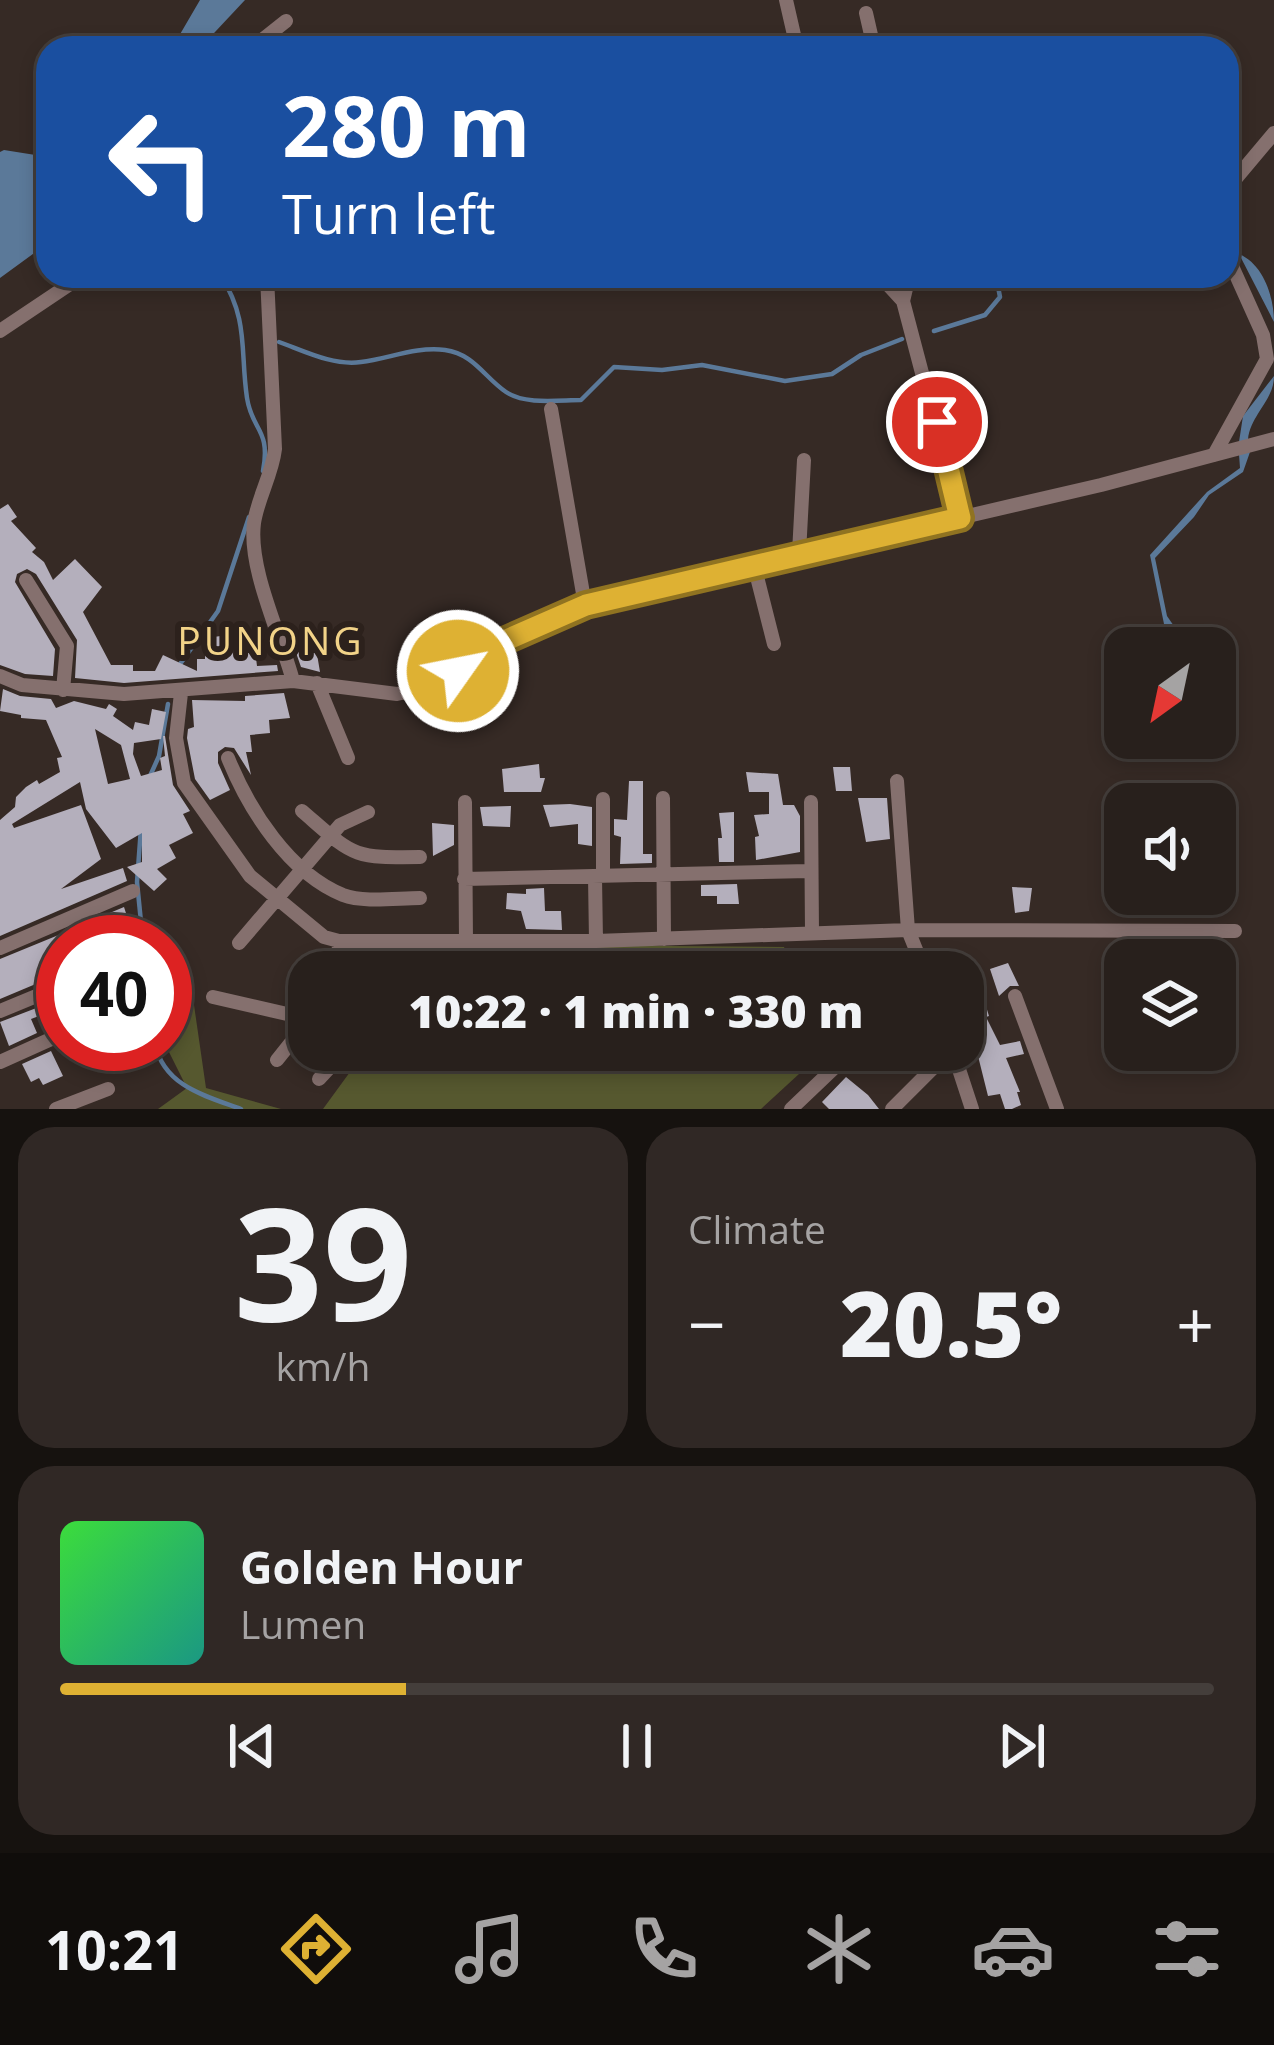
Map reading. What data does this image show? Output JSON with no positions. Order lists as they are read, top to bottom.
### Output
{
  "districts": ["PUNONG"],
  "north": "bottom left",
  "page": {
    "turn": ["280 m", "Turn left"],
    "limit": "40",
    "trip": "10:22 · 1 min · 330 m",
    "tile": [
      ["39", "km/h"],
      "Climate"
    ],
    "heat": ["−", "20.5°", "+"],
    "song": ["Golden Hour", "Lumen"],
    "tabs": "10:21"
  }
}
